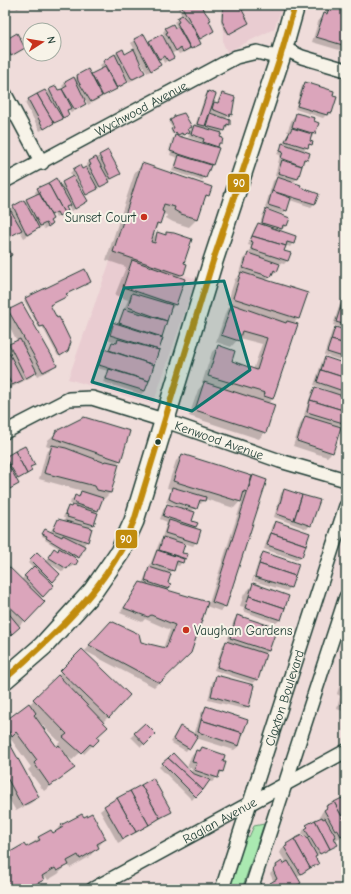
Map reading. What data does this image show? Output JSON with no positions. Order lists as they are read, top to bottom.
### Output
{
  "streets": {
    "street": [
      "Wychwood Avenue",
      "Kenwood Avenue",
      "Claxton Boulevard",
      "Raglan Avenue"
    ]
  },
  "crossings": [
    ["Claxton Boulevard", "Raglan Avenue"]
  ],
  "places": ["Sunset Court", "Vaughan Gardens"],
  "lines": ["transit line 90"],
  "north": "right"
}
